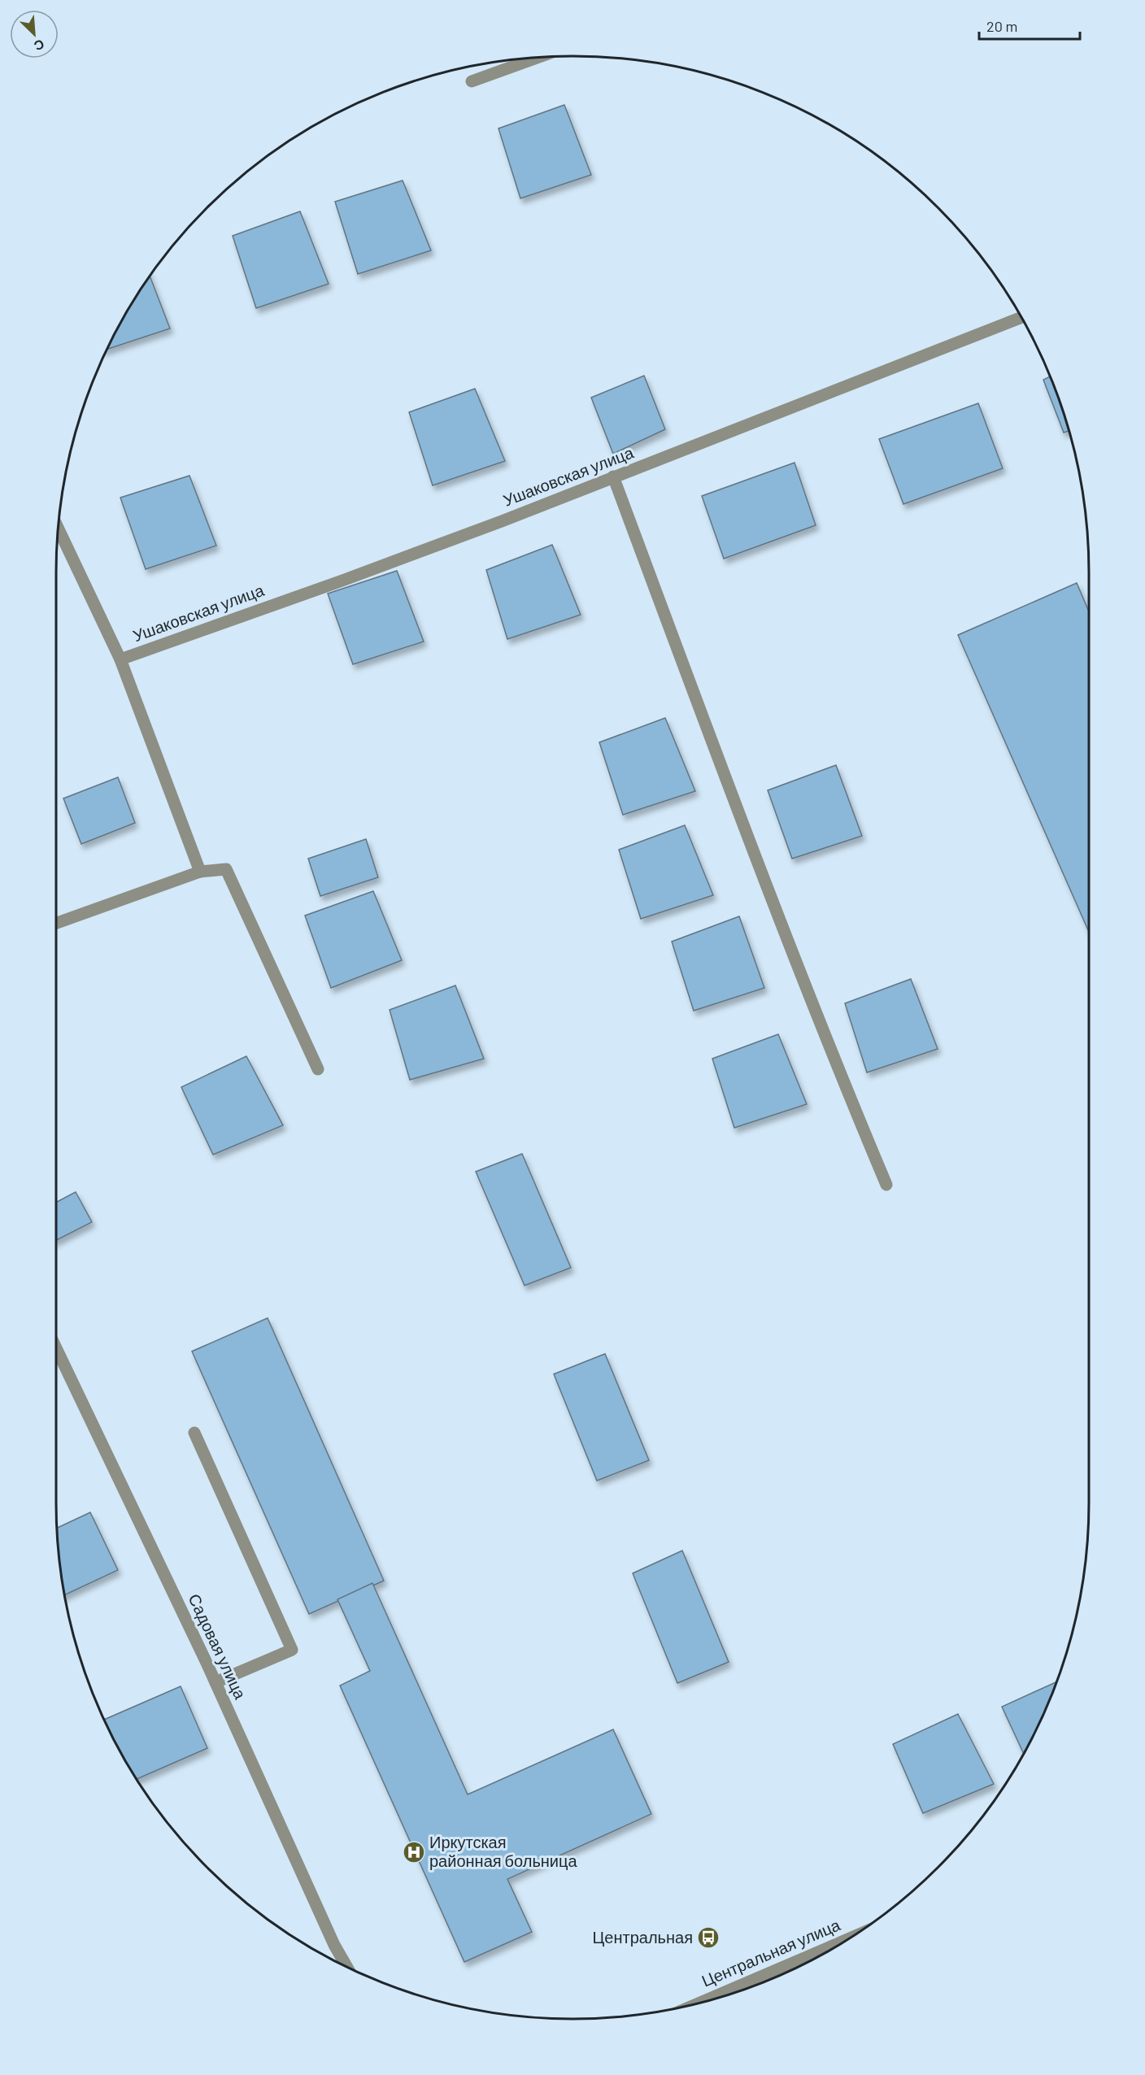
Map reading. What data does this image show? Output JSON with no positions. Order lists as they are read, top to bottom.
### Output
{
  "streets": {
    "street": ["Ушаковская улица", "Садовая улица", "Центральная улица"]
  },
  "places": {
    "hospital": ["Иркутская районная больница"],
    "bus stop": ["Центральная"]
  },
  "scale_bar": "20 m",
  "north": "bottom right"
}
